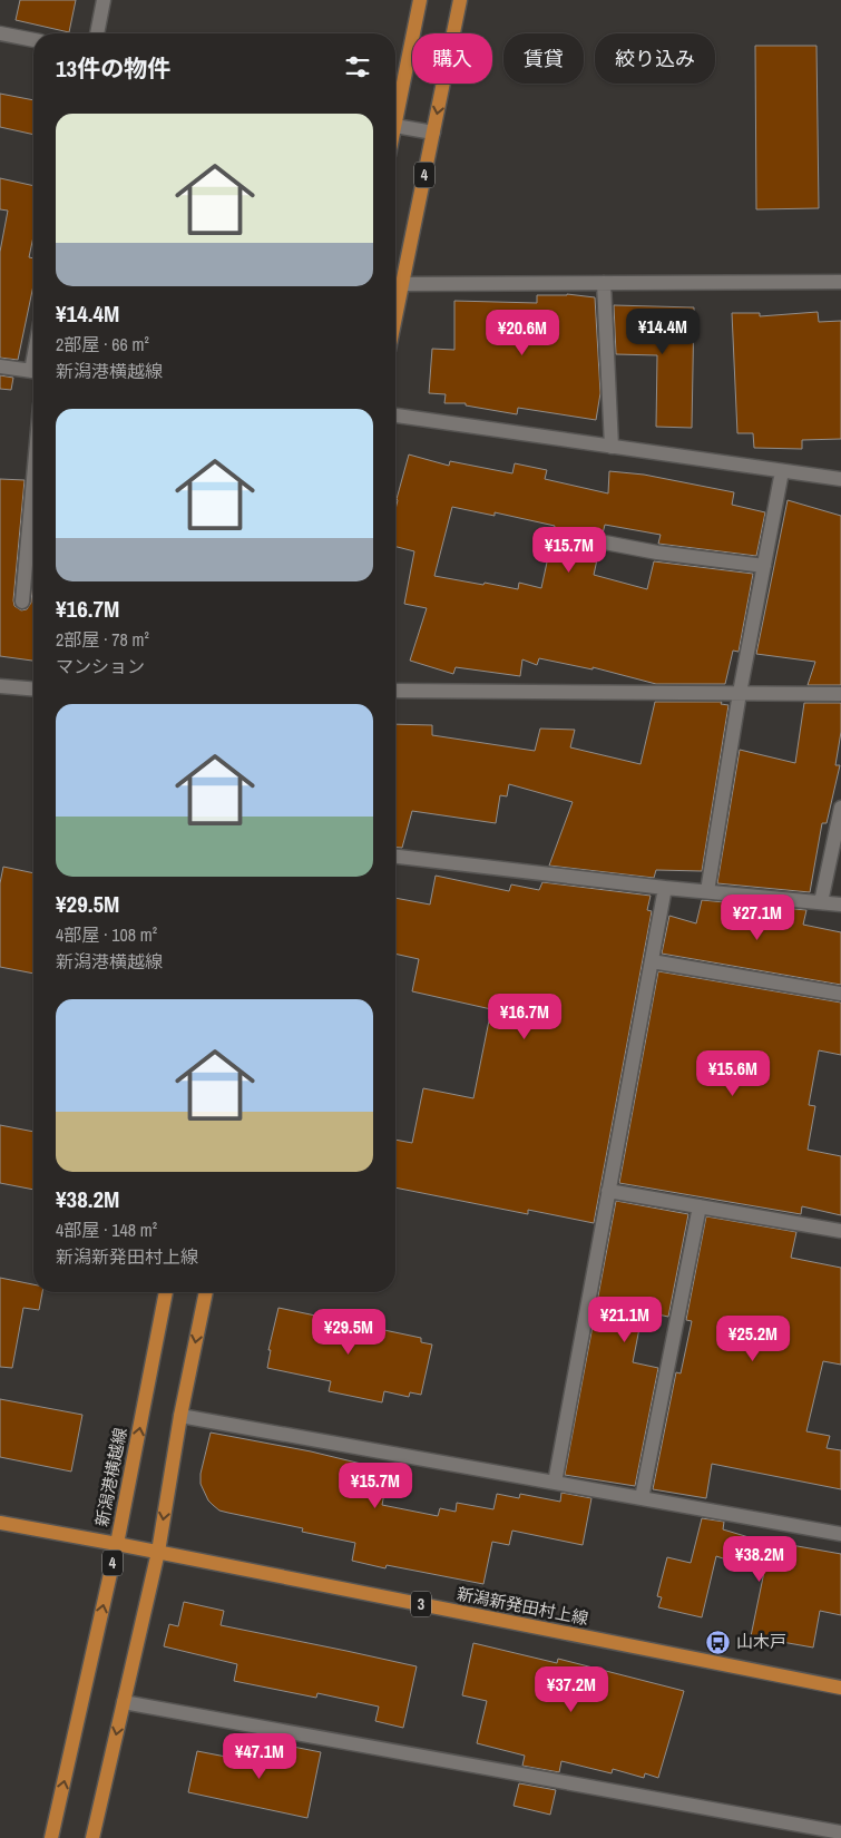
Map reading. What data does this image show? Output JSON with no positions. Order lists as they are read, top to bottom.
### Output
{
  "streets": {
    "main road": [
      "4",
      "新潟港横越線",
      "3",
      "新潟新発田村上線"
    ]
  },
  "crossings": [
    ["新潟港横越線", "新潟新発田村上線"]
  ],
  "places": {
    "bus stop": ["山木戸"]
  },
  "page": {
    "chip": ["購入", "賃貸", "絞り込み"],
    "heading": "13件の物件",
    "list": [
      {
        "name": "¥14.4M",
        "note": "2部屋 · 66 m² · 新潟港横越線"
      },
      {
        "name": "¥16.7M",
        "note": "2部屋 · 78 m² · マンション"
      },
      {
        "name": "¥29.5M",
        "note": "4部屋 · 108 m² · 新潟港横越線"
      },
      {
        "name": "¥38.2M",
        "note": "4部屋 · 148 m² · 新潟新発田村上線"
      }
    ],
    "price": [
      "¥14.4M",
      "¥20.6M",
      "¥15.7M",
      "¥27.1M",
      "¥16.7M",
      "¥15.6M",
      "¥21.1M",
      "¥29.5M",
      "¥25.2M",
      "¥15.7M",
      "¥38.2M",
      "¥37.2M",
      "¥47.1M"
    ]
  }
}
